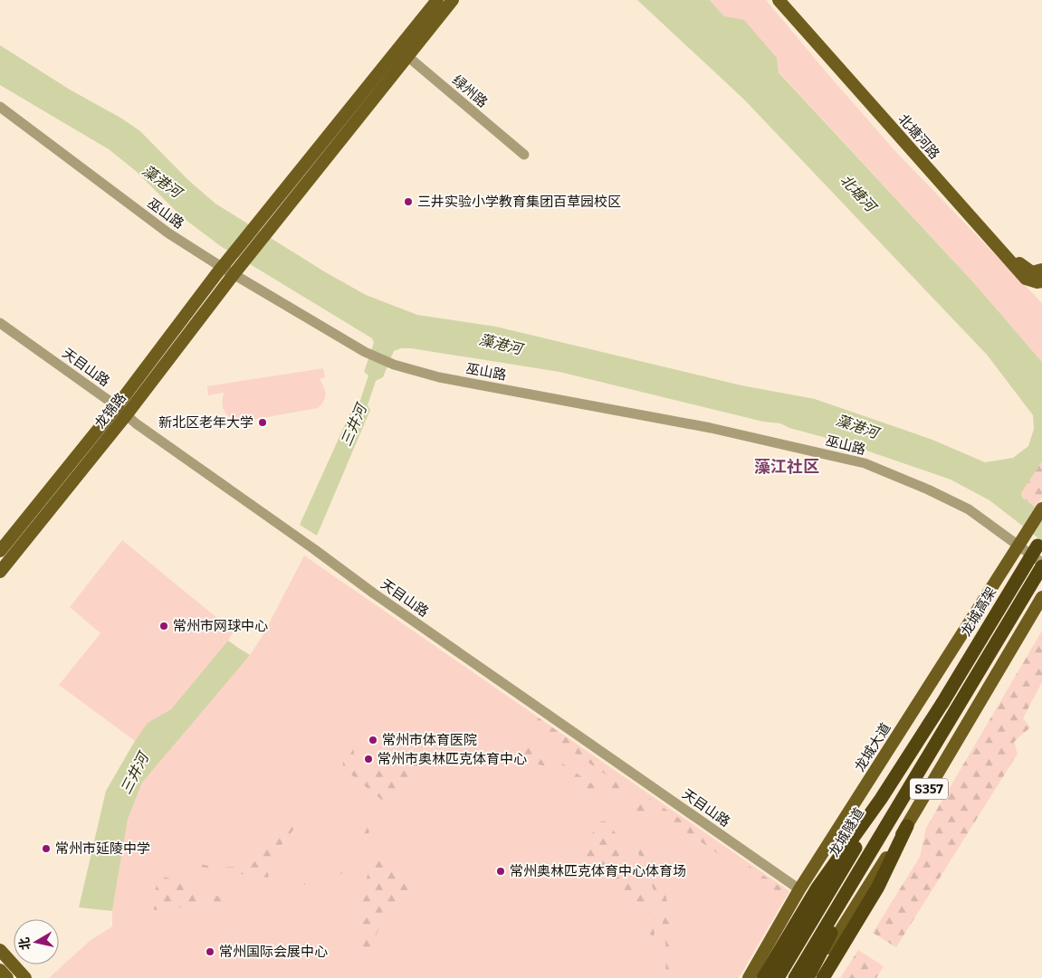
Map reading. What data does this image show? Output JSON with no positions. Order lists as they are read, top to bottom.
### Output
{
  "streets": {
    "highway": ["龙城高架", "龙城隧道"],
    "main road": [
      "北塘河路",
      "龙锦路",
      "龙城大道",
      "S357"
    ],
    "street": ["绿州路", "巫山路", "天目山路"]
  },
  "crossings": [
    ["巫山路", "龙锦路"],
    ["巫山路", "龙城大道"],
    ["天目山路", "龙锦路"],
    ["天目山路", "龙城大道"],
    ["龙城高架", "龙城隧道"]
  ],
  "districts": ["藻江社区"],
  "water": ["藻港河", "北塘河", "三井河"],
  "places": [
    "三井实验小学教育集团百草园校区",
    "新北区老年大学",
    "常州市网球中心",
    "常州市体育医院",
    "常州市奥林匹克体育中心",
    "常州市延陵中学",
    "常州奥林匹克体育中心体育场",
    "常州国际会展中心"
  ],
  "north": "left"
}
